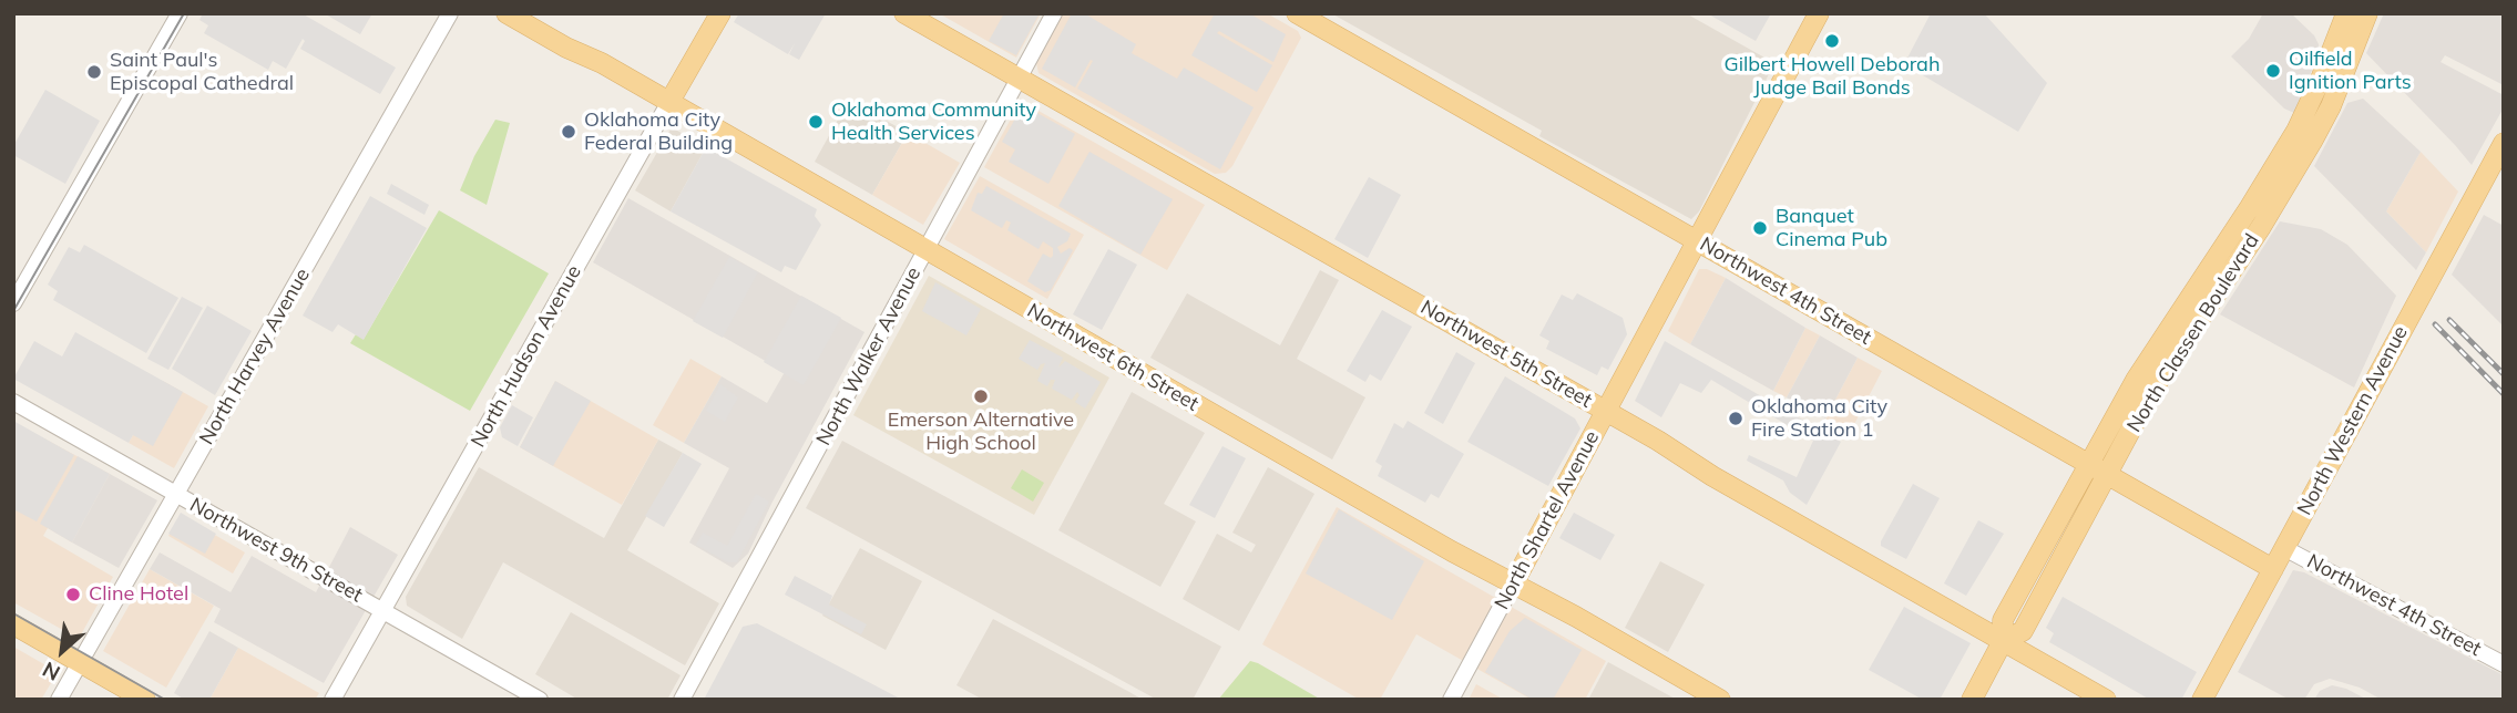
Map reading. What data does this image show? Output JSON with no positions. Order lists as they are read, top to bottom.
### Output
{
  "streets": {
    "main road": [
      "Northwest 4th Street",
      "North Classen Boulevard",
      "Northwest 5th Street",
      "North Hudson Avenue",
      "Northwest 6th Street",
      "North Western Avenue",
      "North Shartel Avenue"
    ],
    "street": ["North Harvey Avenue", "North Walker Avenue", "Northwest 9th Street"]
  },
  "crossings": [
    ["Northwest 4th Street", "North Classen Boulevard"],
    ["Northwest 4th Street", "North Western Avenue"],
    ["Northwest 4th Street", "North Shartel Avenue"],
    ["North Classen Boulevard", "Northwest 5th Street"],
    ["Northwest 5th Street", "North Walker Avenue"],
    ["Northwest 5th Street", "North Shartel Avenue"],
    ["North Harvey Avenue", "Northwest 9th Street"],
    ["North Hudson Avenue", "Northwest 6th Street"],
    ["North Hudson Avenue", "Northwest 9th Street"],
    ["North Walker Avenue", "Northwest 6th Street"],
    ["Northwest 6th Street", "North Shartel Avenue"]
  ],
  "places": [
    "Gilbert Howell Deborah Judge Bail Bonds",
    "Oilfield Ignition Parts",
    "Saint Paul's Episcopal Cathedral",
    "Oklahoma Community Health Services",
    "Oklahoma City Federal Building",
    "Banquet Cinema Pub",
    "Emerson Alternative High School",
    "Oklahoma City Fire Station 1",
    "Cline Hotel"
  ],
  "north": "bottom left"
}
